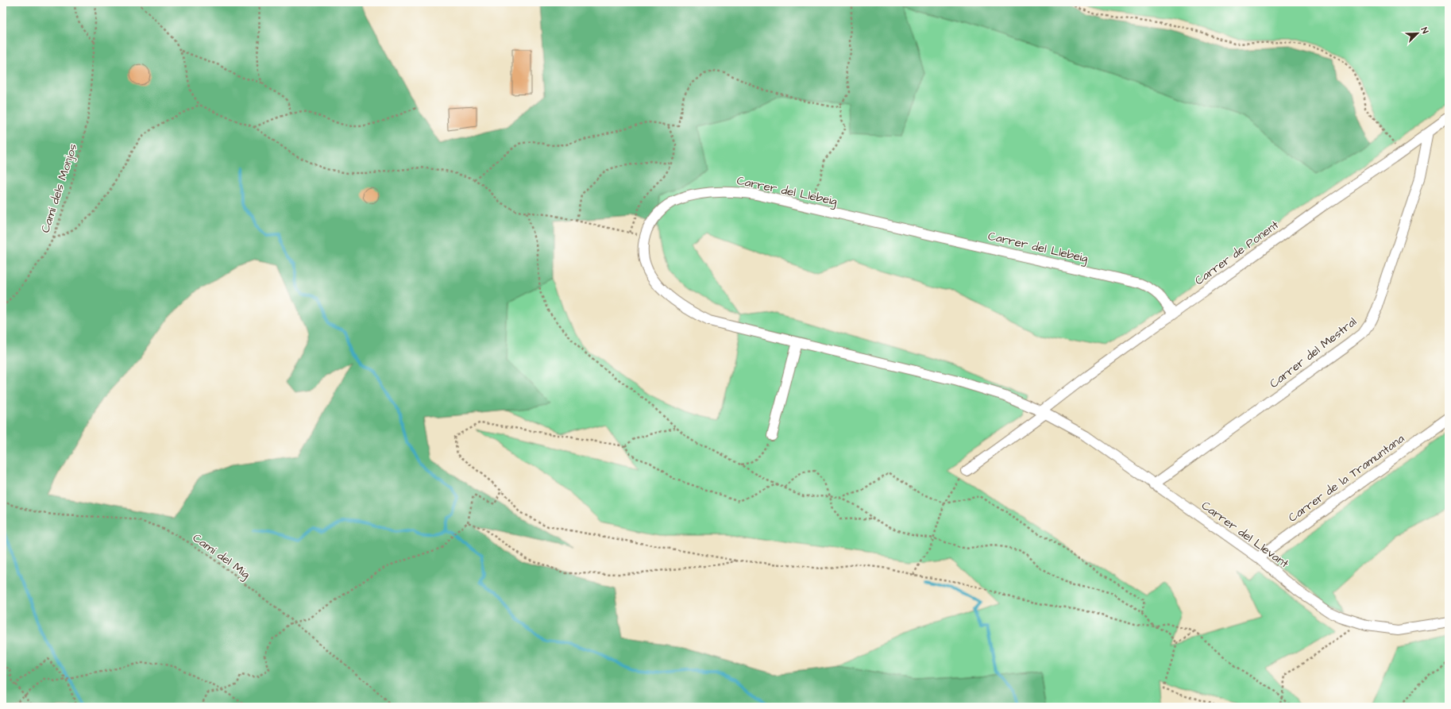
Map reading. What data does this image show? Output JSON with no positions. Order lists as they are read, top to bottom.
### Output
{
  "streets": {
    "street": [
      "Carrer del Llebeig",
      "Carrer de Ponent",
      "Carrer del Mestral",
      "Carrer de la Tramuntana",
      "Carrer del Llevant"
    ],
    "path": ["Camí dels Monjos", "Camí del Mig"]
  },
  "crossings": [
    ["Carrer del Llebeig", "Carrer de Ponent"],
    ["Carrer del Llebeig", "Carrer del Llevant"],
    ["Carrer de Ponent", "Carrer del Mestral"],
    ["Carrer de Ponent", "Carrer del Llevant"],
    ["Carrer del Mestral", "Carrer del Llevant"],
    ["Carrer de la Tramuntana", "Carrer del Llevant"]
  ],
  "north": "top right"
}
